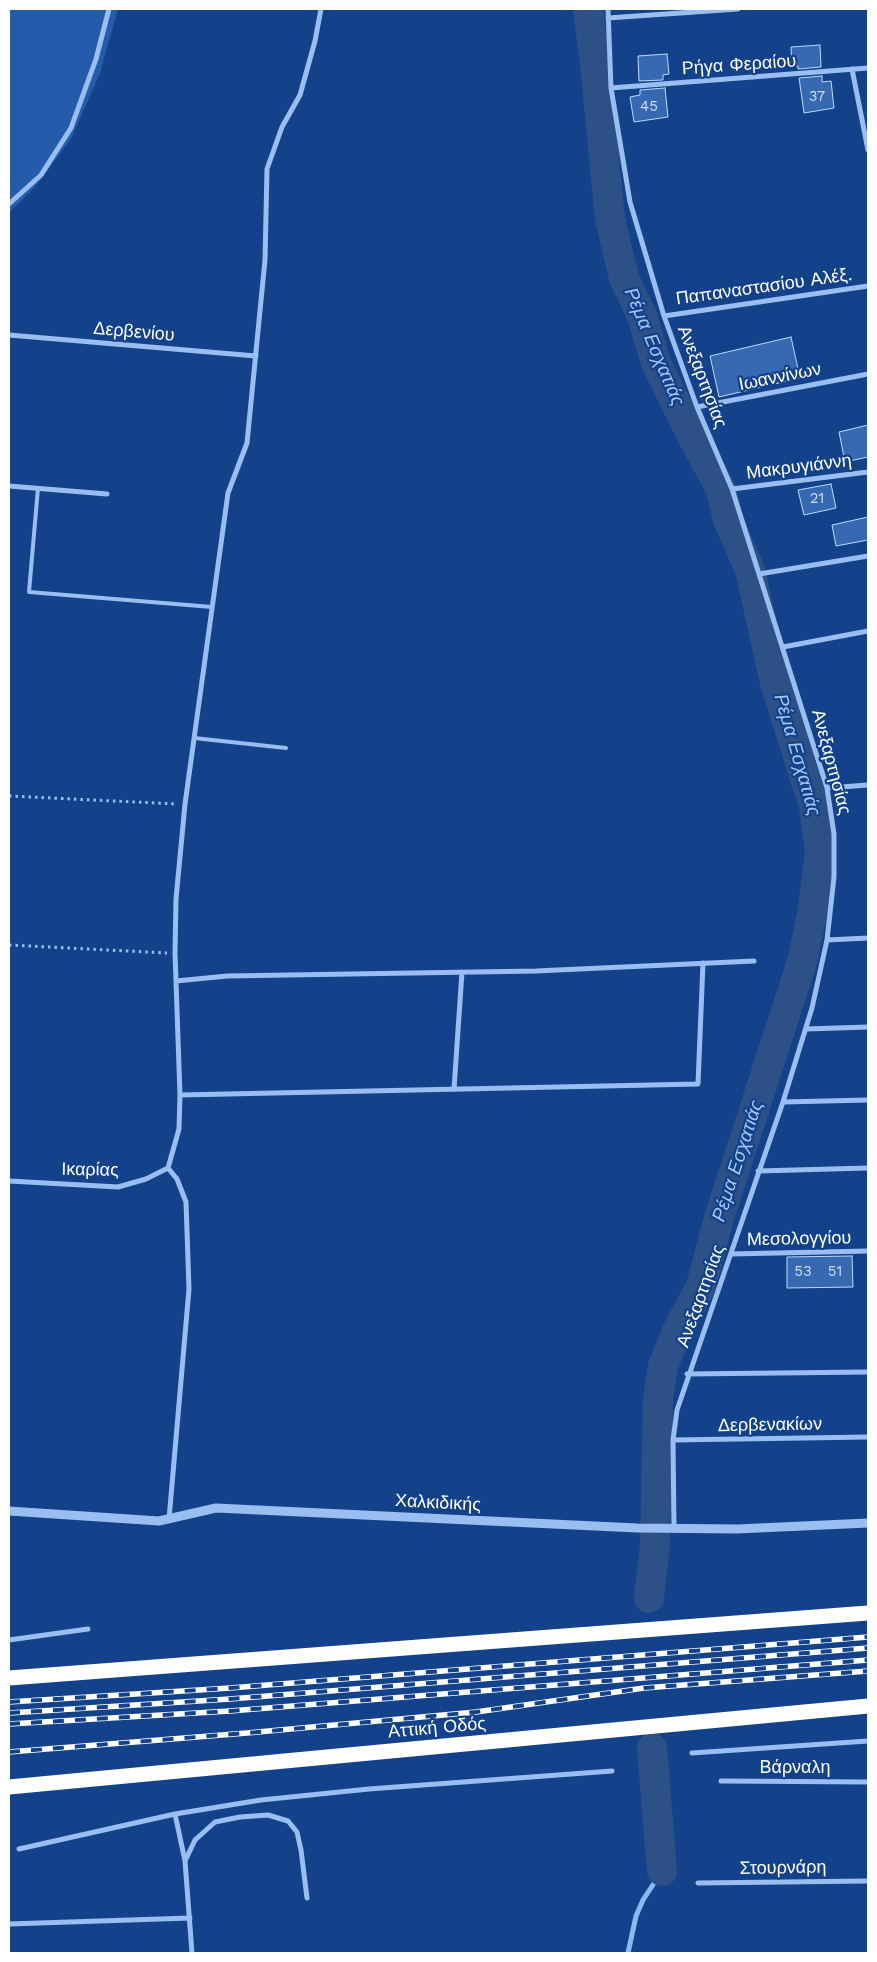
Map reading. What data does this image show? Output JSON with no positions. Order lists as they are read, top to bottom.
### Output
{
  "streets": {
    "highway": ["Αττική Οδός"],
    "street": [
      "Ρήγα Φεραίου",
      "Παπαναστασίου Αλέξ.",
      "Δερβενίου",
      "Ανεξαρτησίας",
      "Ιωαννίνων",
      "Μακρυγιάννη",
      "Ικαρίας",
      "Μεσολογγίου",
      "Δερβενακίων",
      "Χαλκιδικής",
      "Βάρναλη",
      "Στουρνάρη"
    ]
  },
  "crossings": [
    ["Ρήγα Φεραίου", "Ανεξαρτησίας"],
    ["Παπαναστασίου Αλέξ.", "Ανεξαρτησίας"],
    ["Ανεξαρτησίας", "Ιωαννίνων"],
    ["Ανεξαρτησίας", "Μακρυγιάννη"],
    ["Ανεξαρτησίας", "Μεσολογγίου"],
    ["Ανεξαρτησίας", "Δερβενακίων"],
    ["Ανεξαρτησίας", "Χαλκιδικής"]
  ],
  "water": ["Ρέμα Εσχατιάς"],
  "house_numbers": [
    "37",
    "45",
    "21",
    "53",
    "51"
  ]
}
